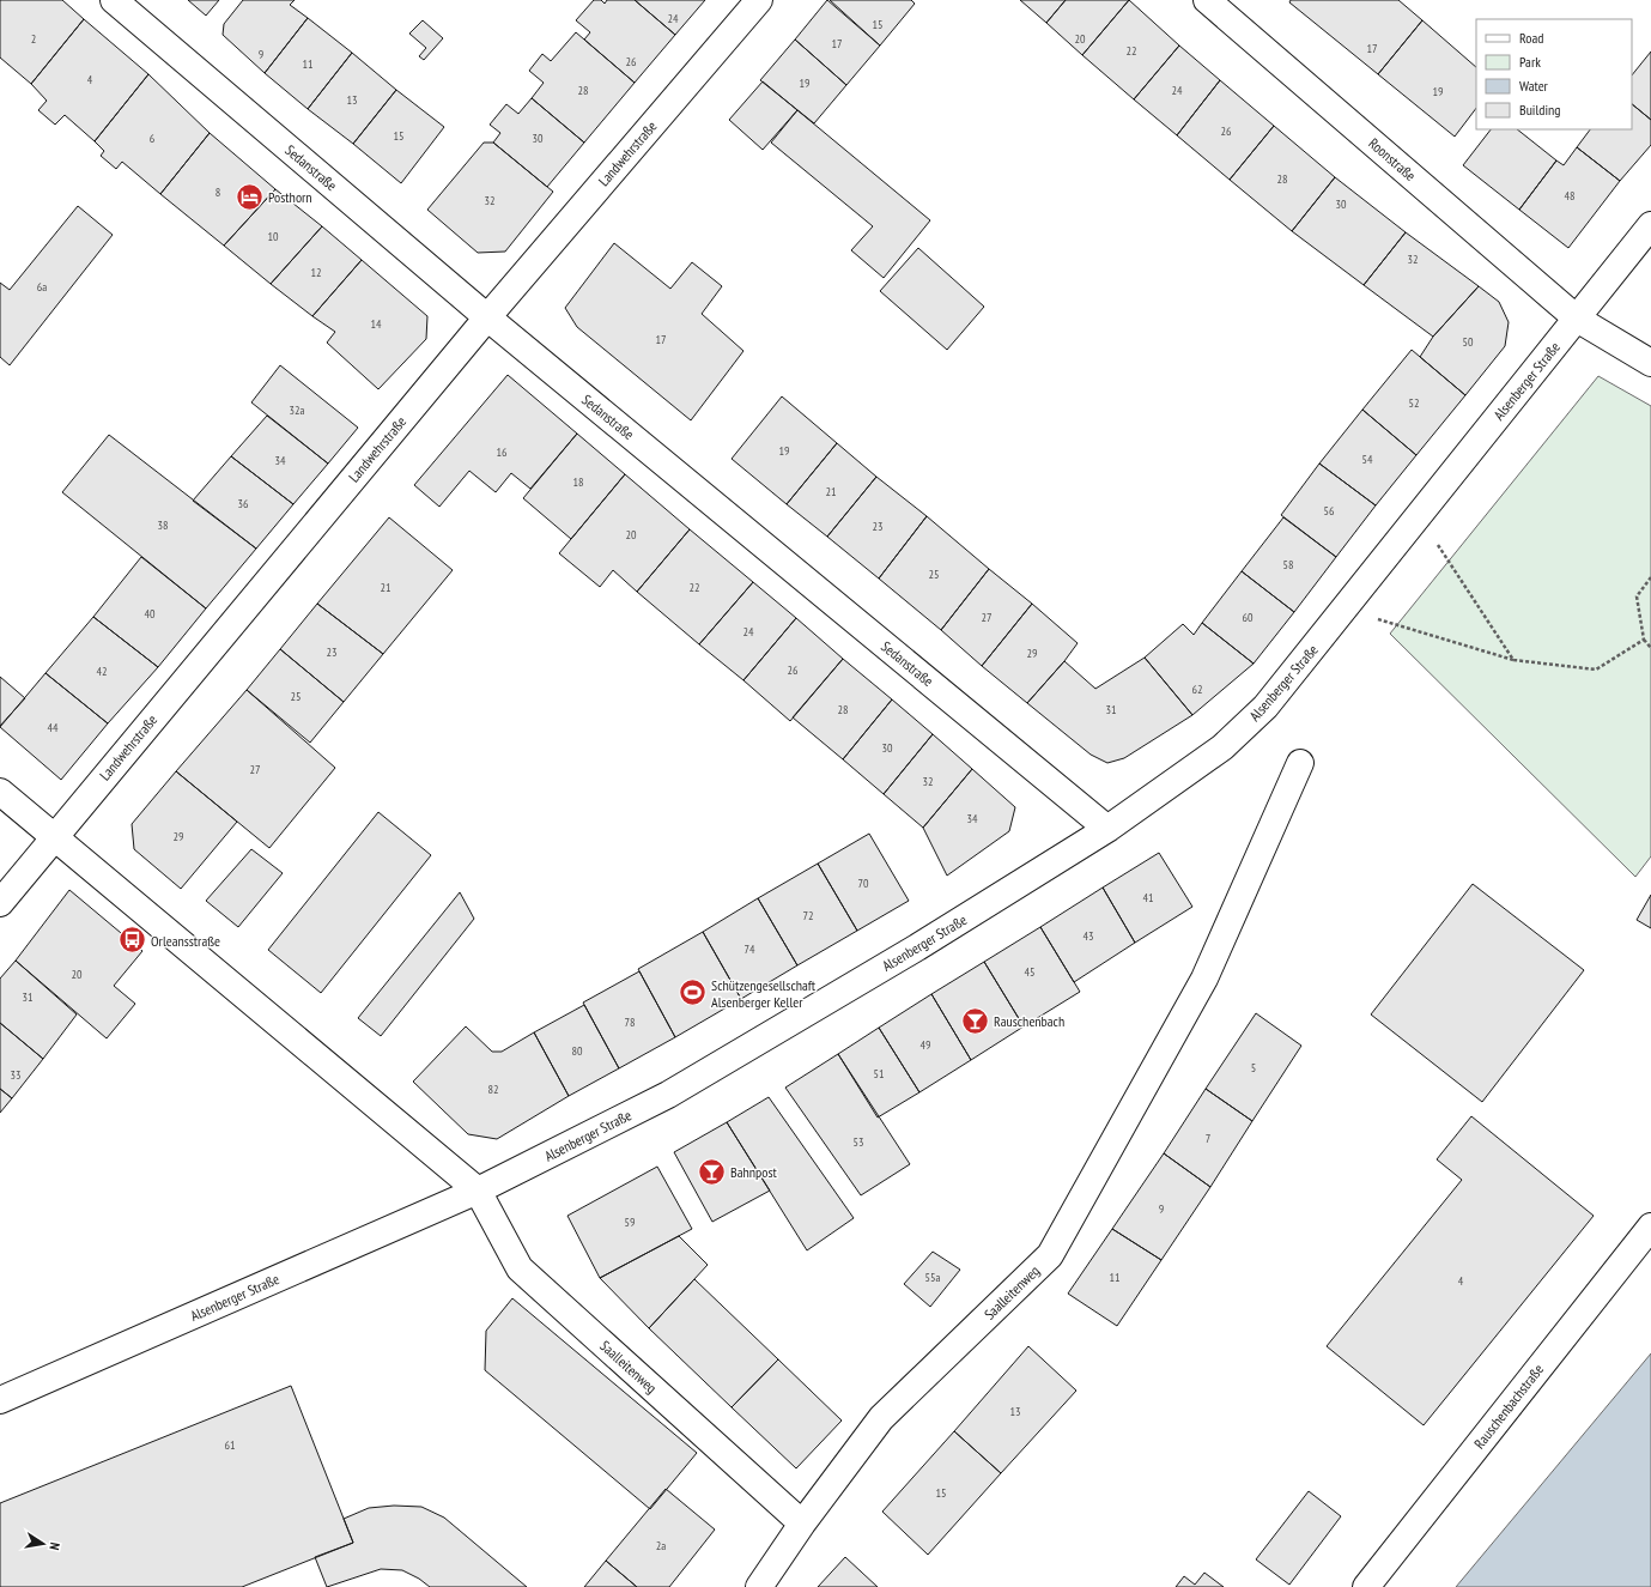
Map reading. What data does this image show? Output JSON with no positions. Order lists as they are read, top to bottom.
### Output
{
  "streets": {
    "street": [
      "Landwehrstraße",
      "Roonstraße",
      "Sedanstraße",
      "Alsenberger Straße",
      "Saalleitenweg",
      "Rauschenbachstraße"
    ]
  },
  "crossings": [
    ["Landwehrstraße", "Sedanstraße"],
    ["Roonstraße", "Alsenberger Straße"],
    ["Sedanstraße", "Alsenberger Straße"],
    ["Alsenberger Straße", "Saalleitenweg"]
  ],
  "places": {
    "hotel": ["Posthorn"],
    "bus stop": ["Orleansstraße"],
    "sports": ["Schützengesellschaft Alsenberger Keller"],
    "bar": ["Rauschenbach", "Bahnpost"]
  },
  "house_numbers": [
    "24",
    "15",
    "2",
    "20",
    "17",
    "17",
    "22",
    "9",
    "26",
    "11",
    "4",
    "19",
    "28",
    "24",
    "19",
    "13",
    "26",
    "15",
    "6",
    "30",
    "28",
    "8",
    "48",
    "32",
    "30",
    "10",
    "32",
    "12",
    "6a",
    "14",
    "17",
    "50",
    "52",
    "32a",
    "19",
    "16",
    "54",
    "34",
    "18",
    "21",
    "36",
    "56",
    "38",
    "23",
    "20",
    "58",
    "25",
    "21",
    "22",
    "40",
    "27",
    "60",
    "24",
    "23",
    "29",
    "26",
    "42",
    "62",
    "25",
    "28",
    "31",
    "44",
    "30",
    "27",
    "32",
    "34",
    "29",
    "70",
    "41",
    "72",
    "43",
    "74",
    "45",
    "20",
    "31",
    "78",
    "49",
    "80",
    "5",
    "51",
    "33",
    "82",
    "7",
    "53",
    "9",
    "59",
    "55a",
    "11",
    "4",
    "13",
    "61",
    "15",
    "2a"
  ],
  "legend": [
    "Road",
    "Park",
    "Water",
    "Building"
  ],
  "north": "right"
}
